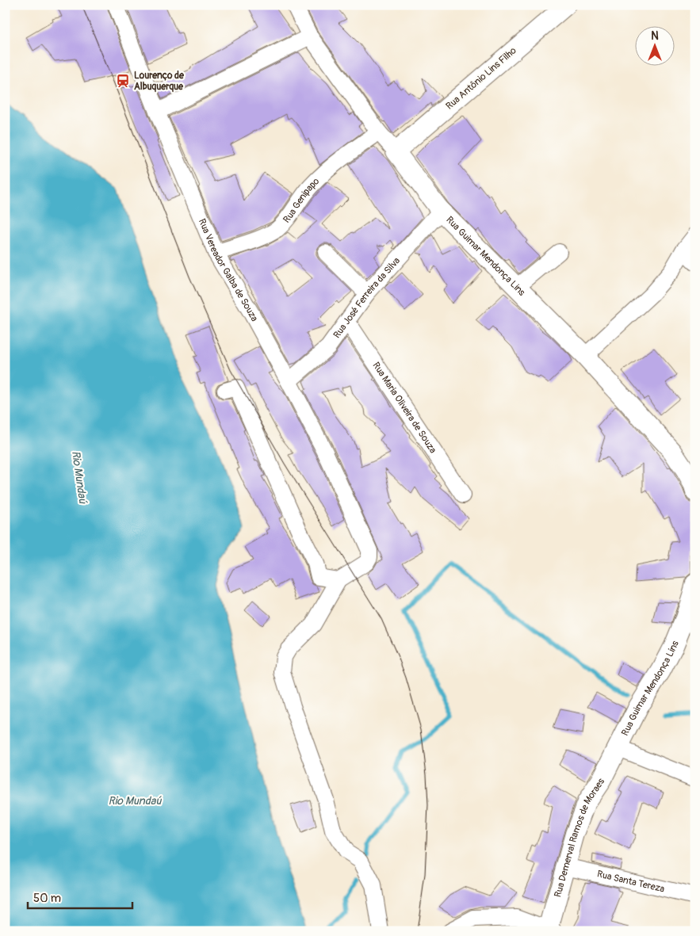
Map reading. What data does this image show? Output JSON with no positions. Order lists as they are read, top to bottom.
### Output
{
  "streets": {
    "street": [
      "Rua Antônio Lins Filho",
      "Rua Genipapo",
      "Rua Guimar Mendonça Lins",
      "Rua Vereador Galba de Souza",
      "Rua José Ferreira da Silva",
      "Rua Maria Oliveira de Souza",
      "Rua Demerval Ramos de Moraes",
      "Rua Santa Tereza"
    ]
  },
  "crossings": [
    ["Rua Antônio Lins Filho", "Rua Guimar Mendonça Lins"],
    ["Rua Genipapo", "Rua Guimar Mendonça Lins"],
    ["Rua Genipapo", "Rua Vereador Galba de Souza"],
    ["Rua Guimar Mendonça Lins", "Rua José Ferreira da Silva"],
    ["Rua Guimar Mendonça Lins", "Rua Demerval Ramos de Moraes"],
    ["Rua Vereador Galba de Souza", "Rua José Ferreira da Silva"],
    ["Rua José Ferreira da Silva", "Rua Maria Oliveira de Souza"],
    ["Rua Demerval Ramos de Moraes", "Rua Santa Tereza"]
  ],
  "water": ["Rio Mundaú"],
  "places": {
    "station": ["Lourenço de Albuquerque"]
  },
  "scale_bar": "50 m",
  "north": "top"
}
